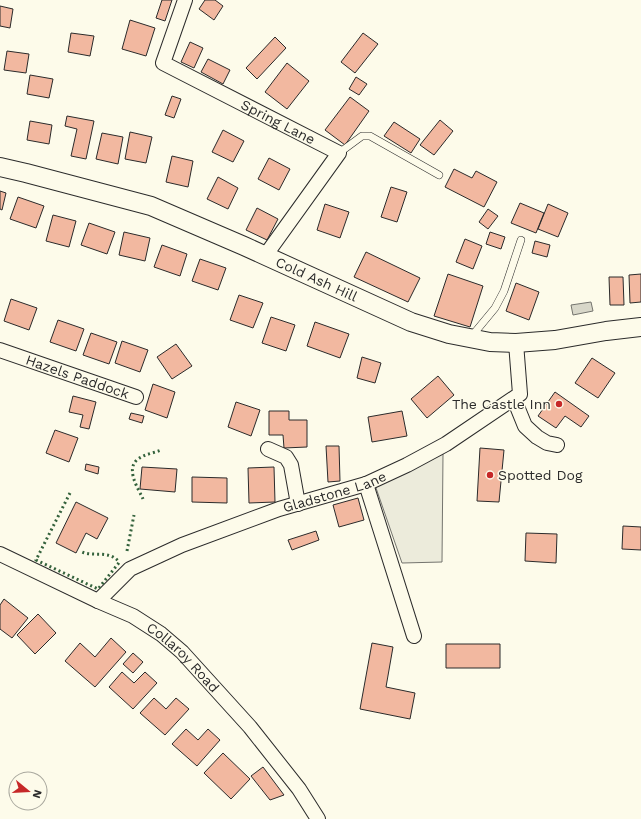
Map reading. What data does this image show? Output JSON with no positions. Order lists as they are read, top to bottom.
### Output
{
  "streets": {
    "street": [
      "Spring Lane",
      "Cold Ash Hill",
      "Hazels Paddock",
      "Gladstone Lane",
      "Collaroy Road"
    ]
  },
  "crossings": [
    ["Gladstone Lane", "Collaroy Road"]
  ],
  "places": ["The Castle Inn", "Spotted Dog"],
  "north": "right"
}
